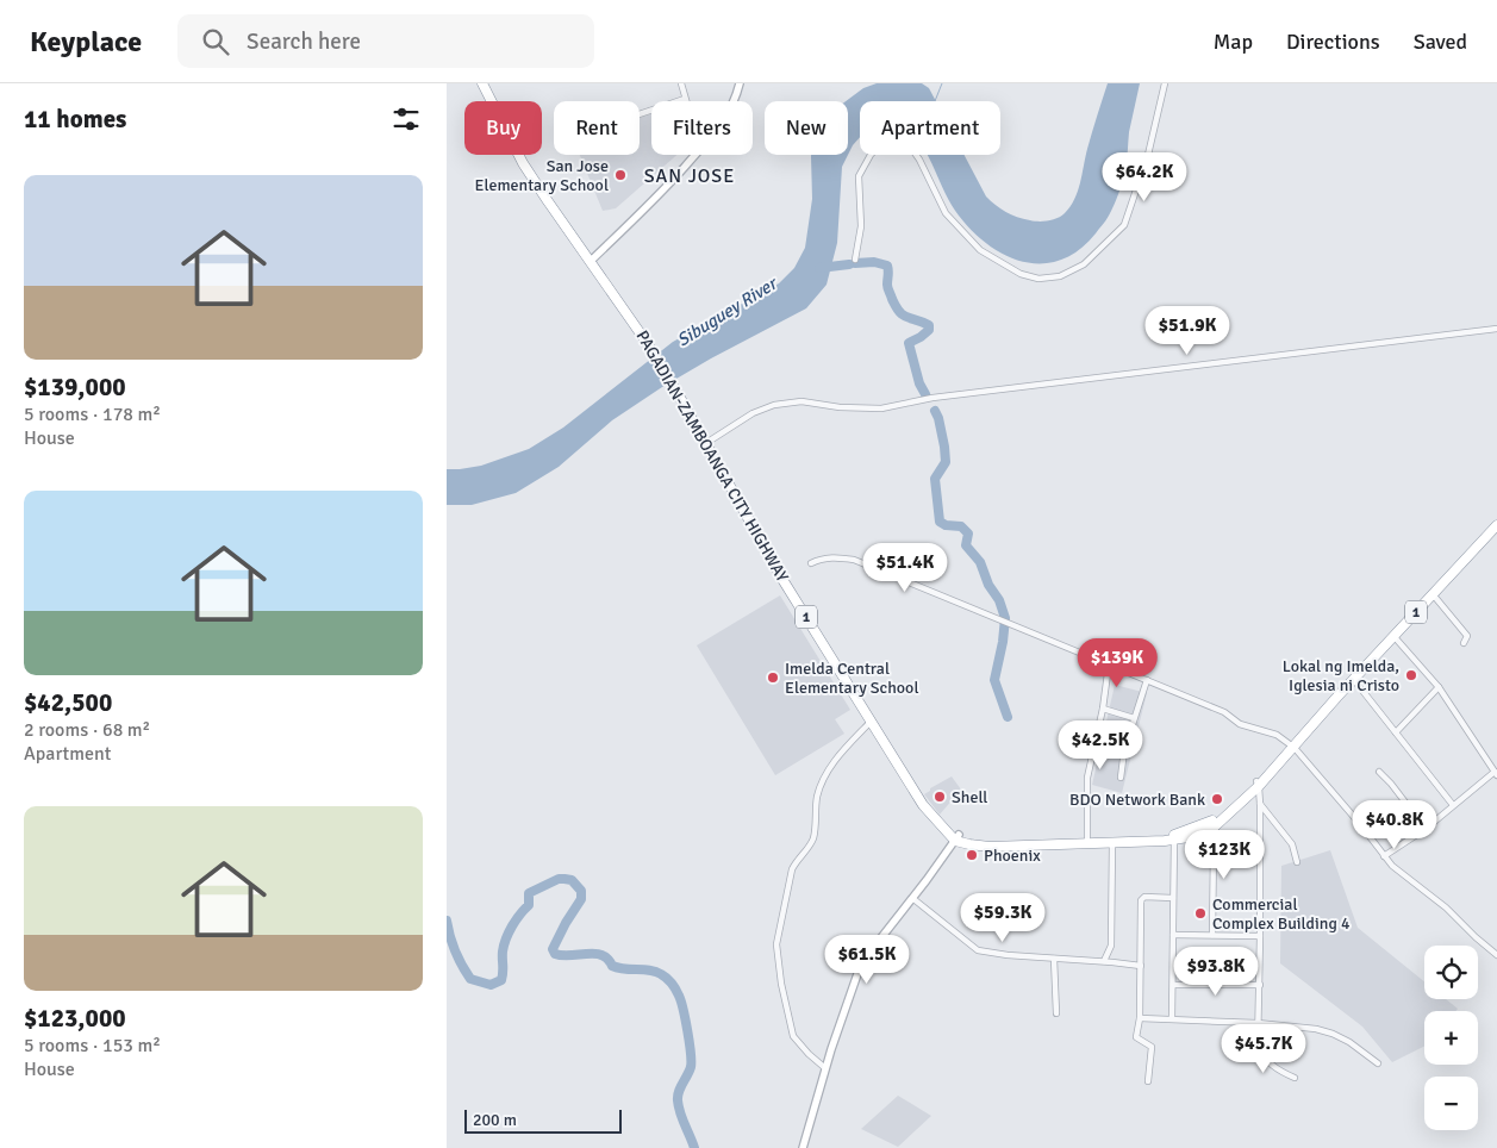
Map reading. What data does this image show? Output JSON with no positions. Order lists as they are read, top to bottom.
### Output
{
  "streets": {
    "highway": ["PAGADIAN-ZAMBOANGA CITY HIGHWAY", "1"]
  },
  "districts": ["SAN JOSE"],
  "water": ["Sibuguey River"],
  "places": [
    "San Jose Elementary School",
    "Lokal ng Imelda, Iglesia ni Cristo",
    "Imelda Central Elementary School",
    "Shell",
    "BDO Network Bank",
    "Phoenix",
    "Commercial Complex Building 4"
  ],
  "scale_bar": "200 m",
  "page": {
    "header": "Keyplace",
    "search": "Search here",
    "nav": ["Map", "Directions", "Saved"],
    "heading": "11 homes",
    "chip": [
      "Buy",
      "Rent",
      "Filters",
      "New",
      "Apartment"
    ],
    "price": [
      "$64.2K",
      "$51.9K",
      "$51.4K",
      "$139K",
      "$42.5K",
      "$40.8K",
      "$123K",
      "$59.3K",
      "$61.5K",
      "$93.8K",
      "$45.7K"
    ],
    "list": [
      {
        "name": "$139,000",
        "note": "5 rooms · 178 m² · House"
      },
      {
        "name": "$42,500",
        "note": "2 rooms · 68 m² · Apartment"
      },
      {
        "name": "$123,000",
        "note": "5 rooms · 153 m² · House"
      }
    ],
    "map_buttons": ["+", "−"],
    "scale": "200 m"
  }
}
